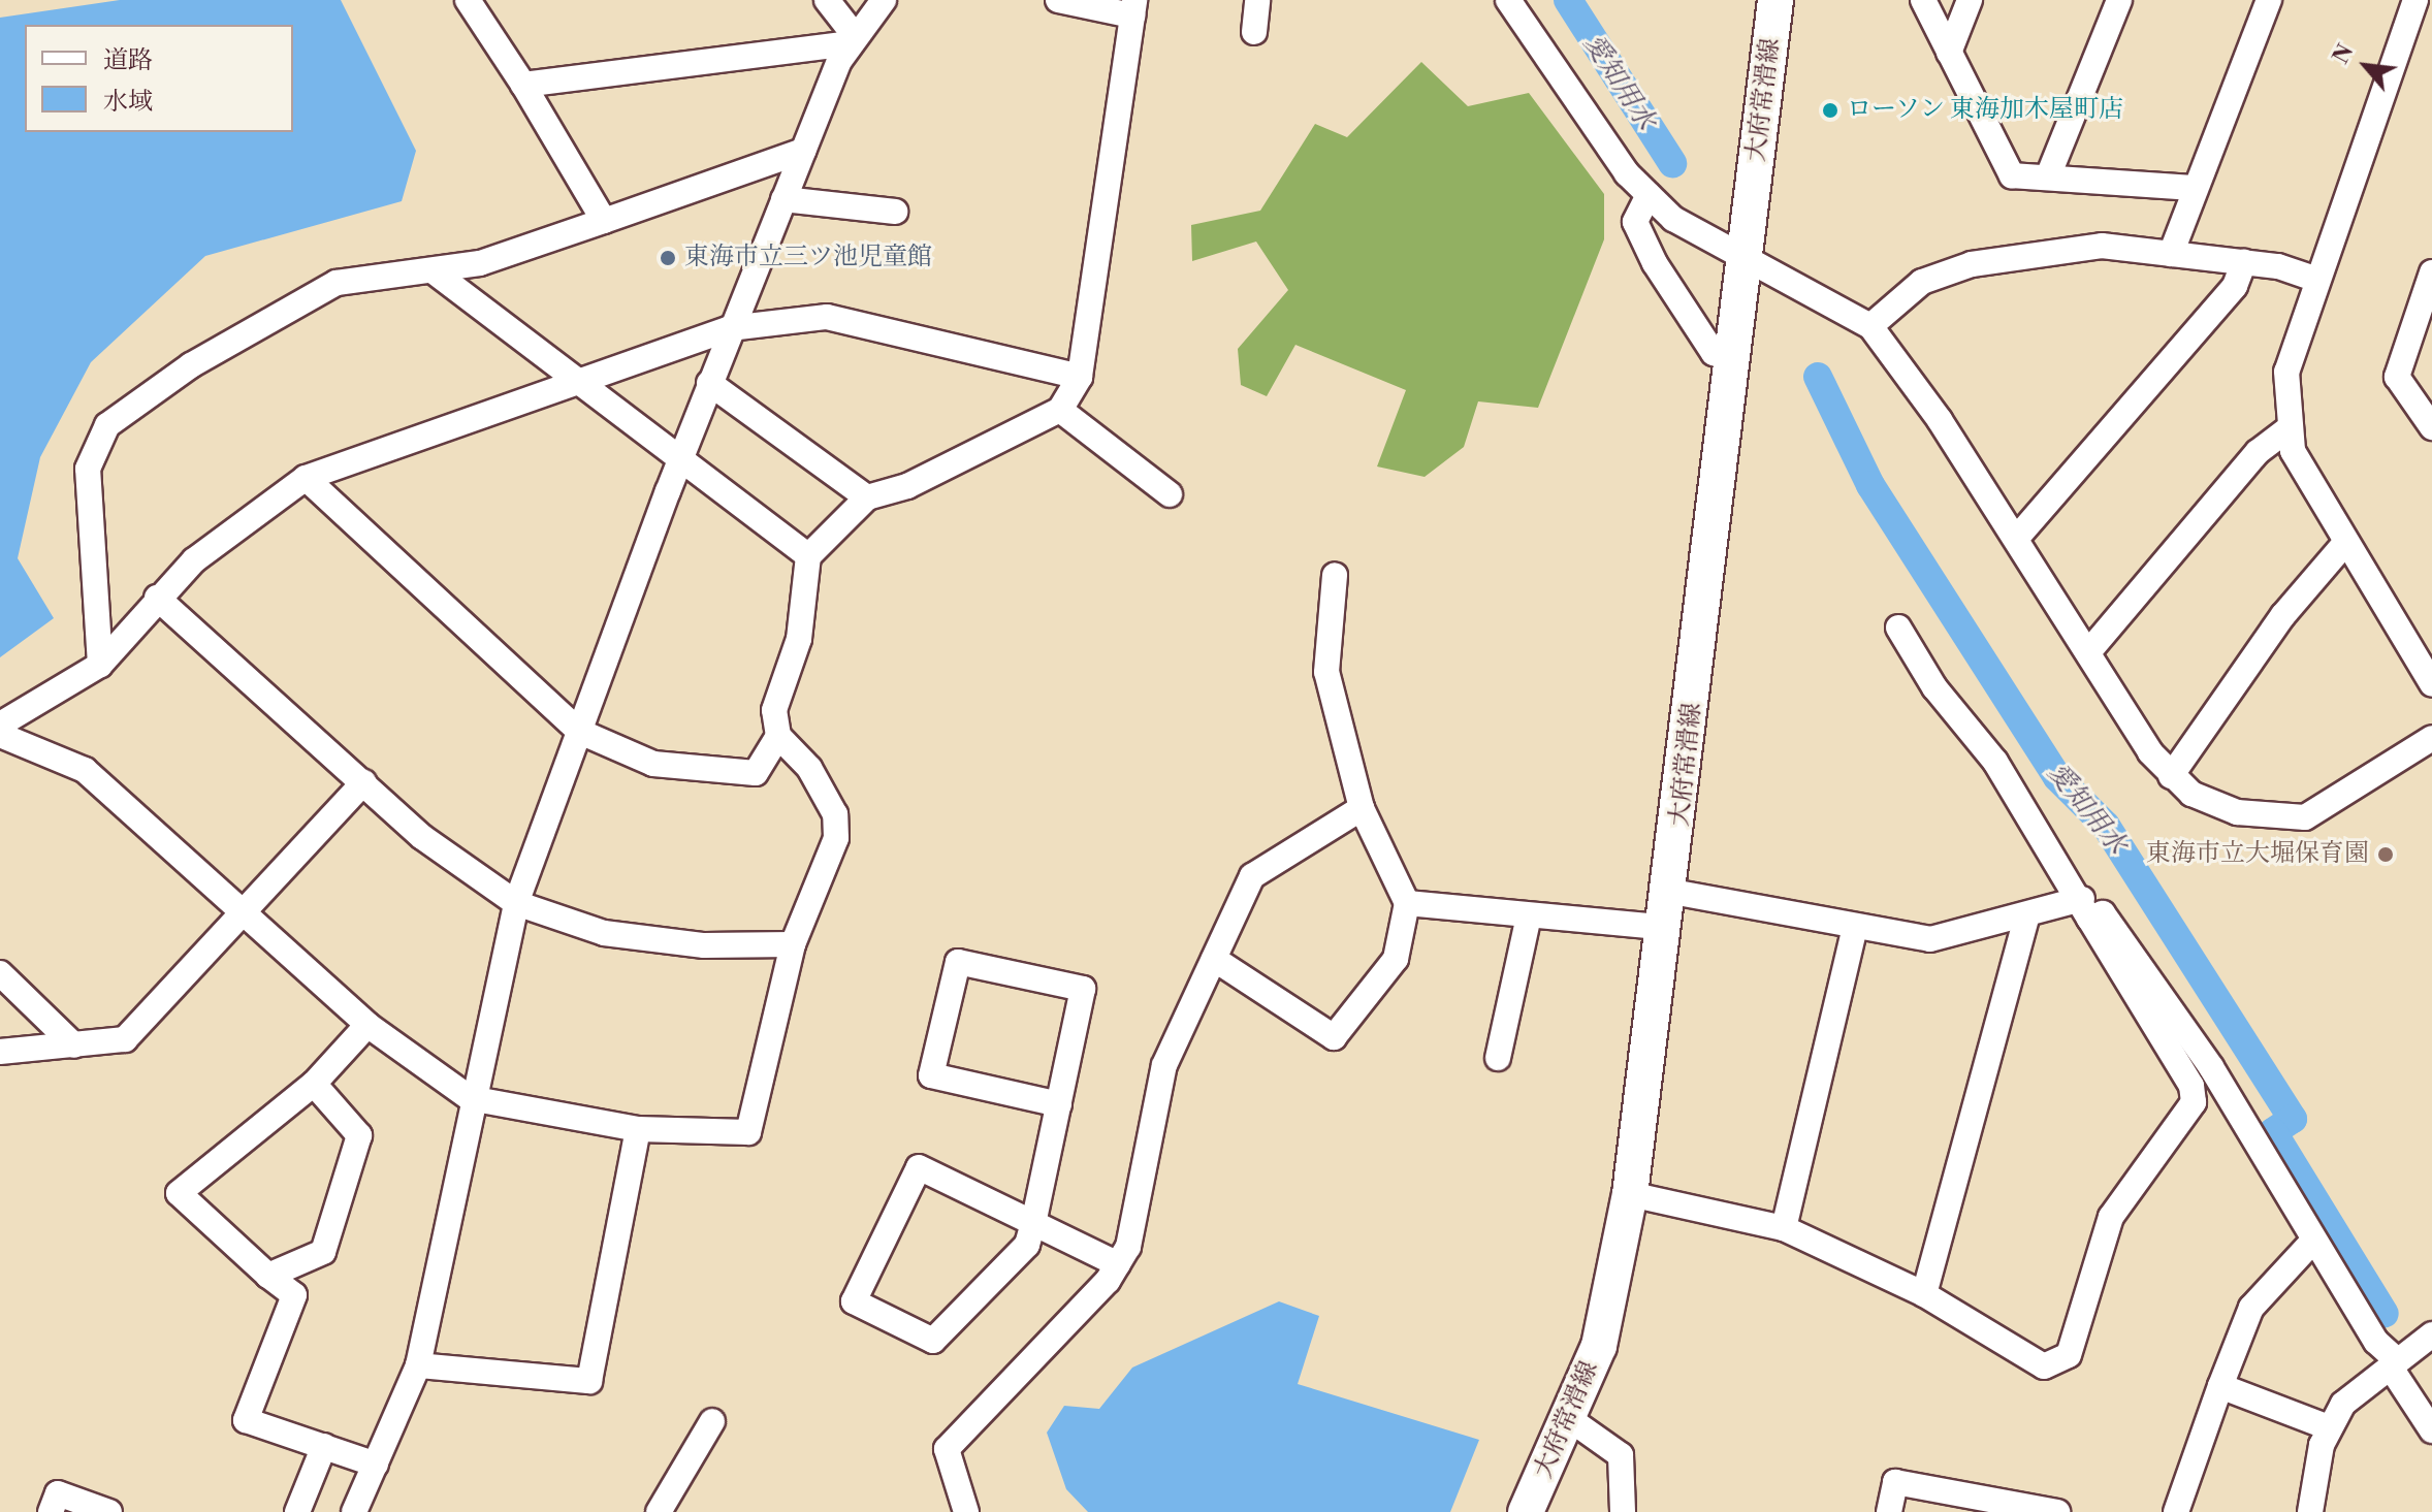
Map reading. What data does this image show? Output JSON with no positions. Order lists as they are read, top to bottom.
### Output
{
  "streets": {
    "main road": ["大府常滑線"]
  },
  "water": ["愛知用水"],
  "places": ["ローソン 東海加木屋町店", "東海市立三ツ池児童館", "東海市立大堀保育園"],
  "legend": ["道路", "水域"],
  "north": "top left"
}
